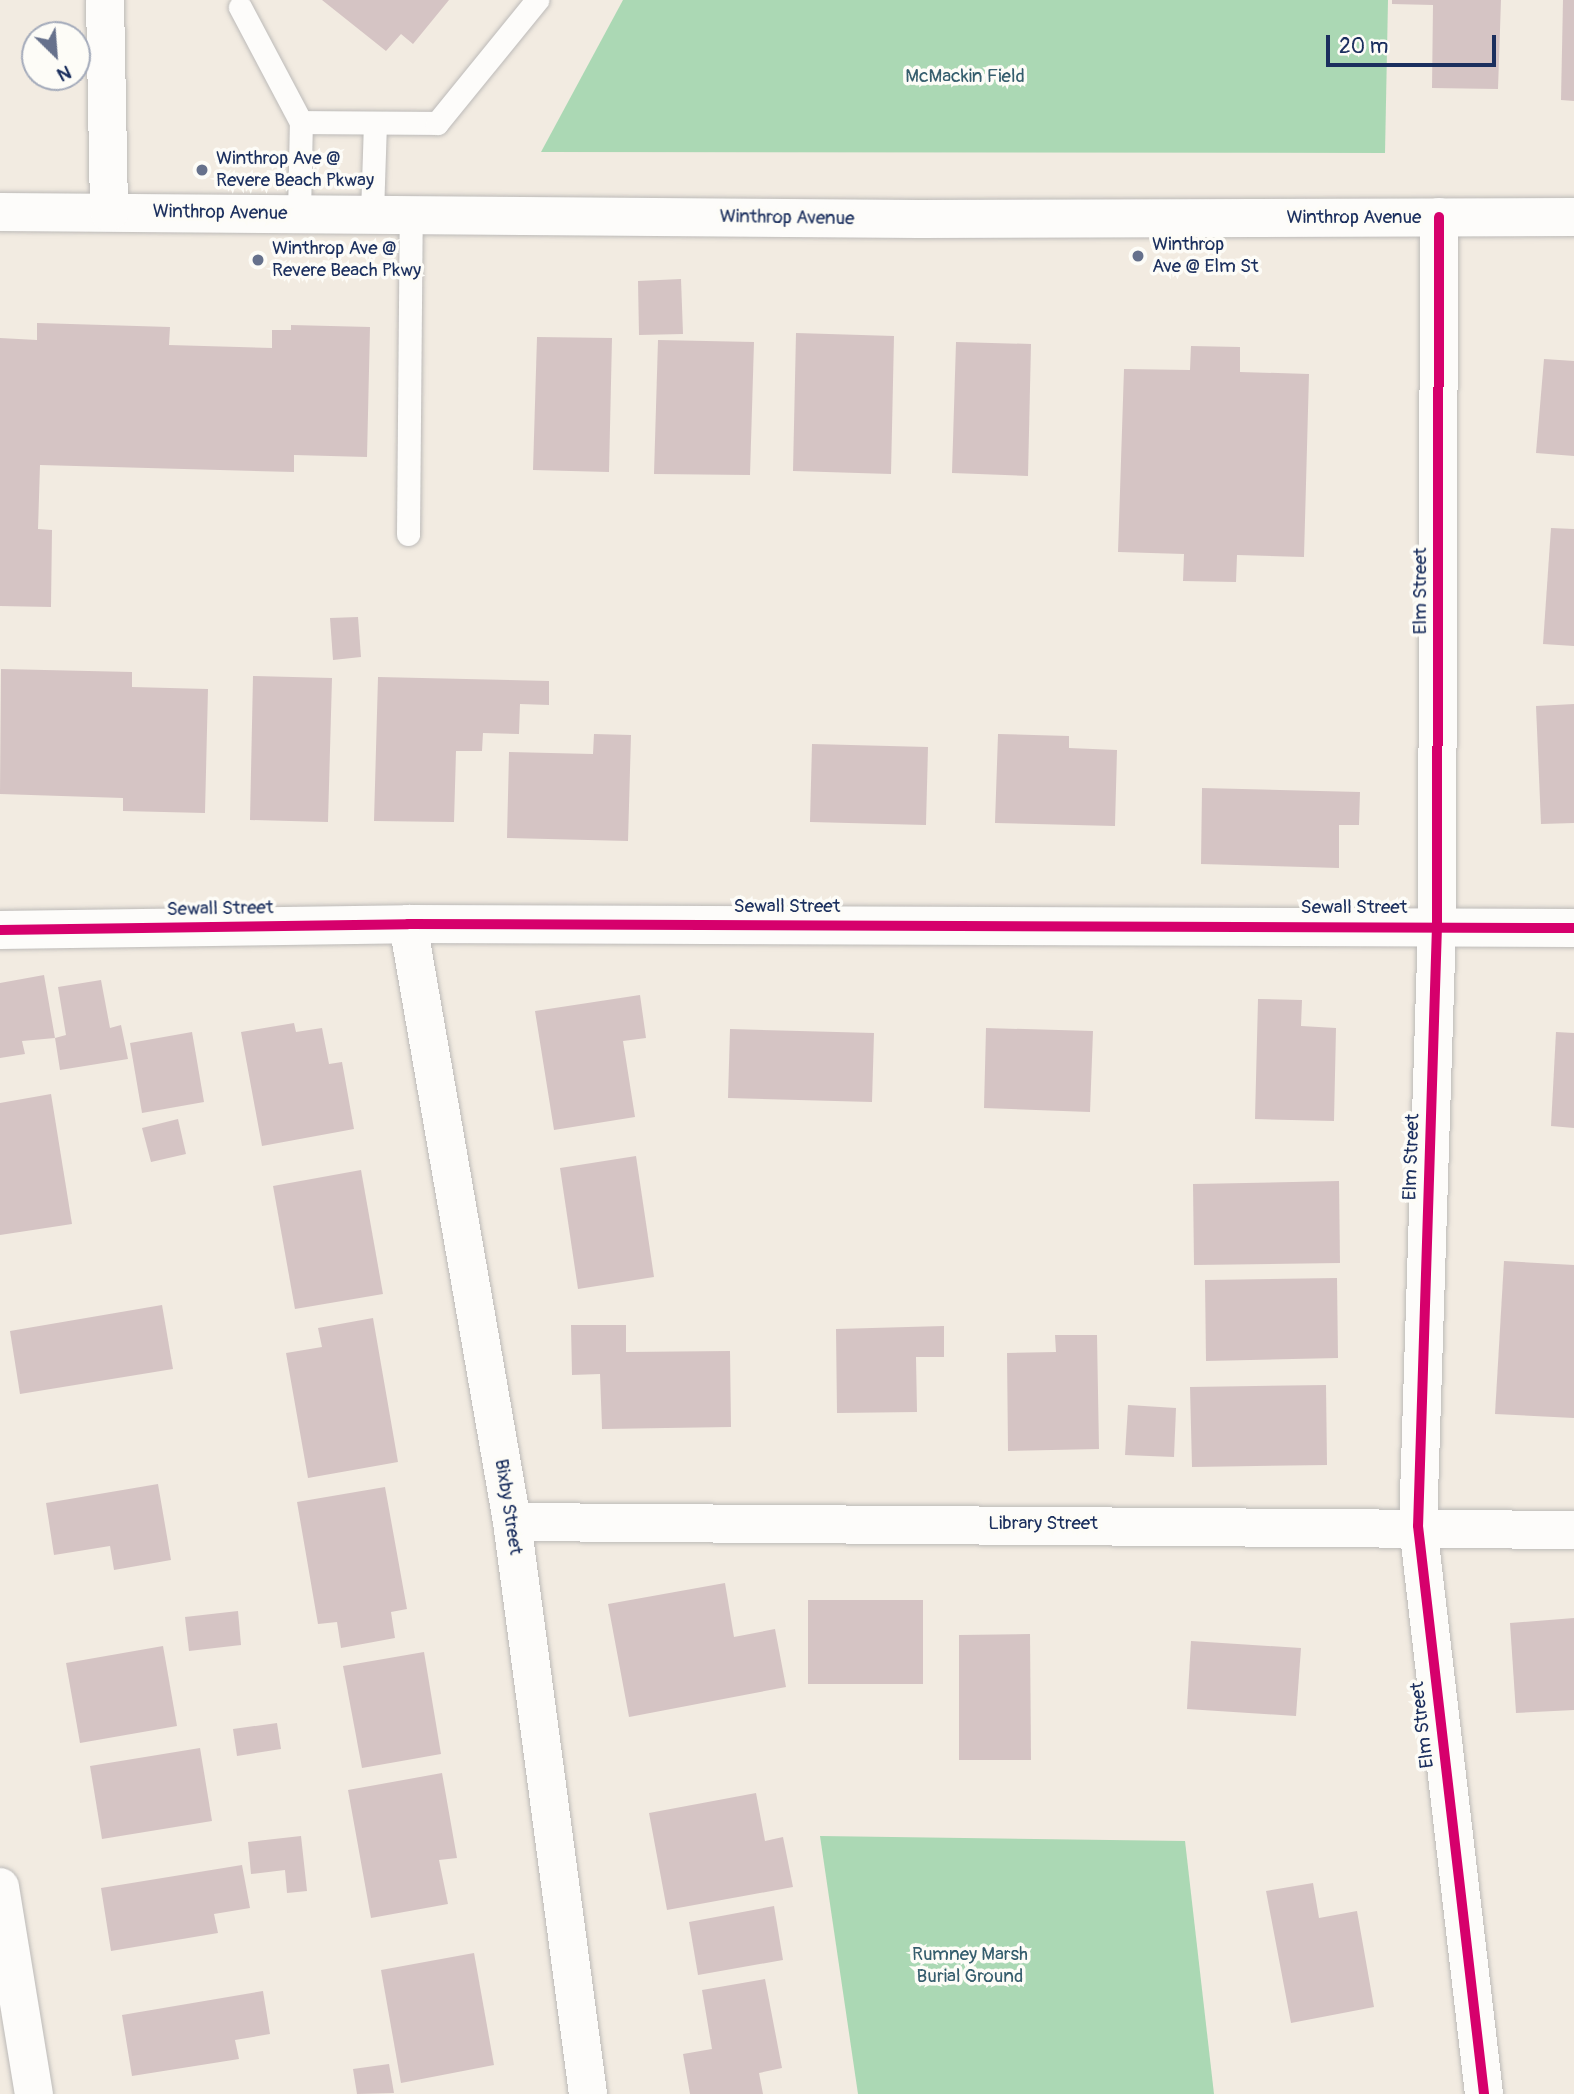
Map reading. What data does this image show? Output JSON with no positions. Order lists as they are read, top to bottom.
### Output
{
  "streets": {
    "main road": [
      "Winthrop Avenue",
      "Elm Street",
      "Sewall Street",
      "Bixby Street",
      "Library Street"
    ]
  },
  "crossings": [
    ["Winthrop Avenue", "Elm Street"],
    ["Elm Street", "Sewall Street"],
    ["Elm Street", "Library Street"],
    ["Sewall Street", "Bixby Street"],
    ["Bixby Street", "Library Street"]
  ],
  "parks": ["McMackin Field", "Rumney Marsh Burial Ground"],
  "places": ["Winthrop Ave @ Revere Beach Pkway", "Winthrop Ave @ Elm St", "Winthrop Ave @ Revere Beach Pkwy"],
  "scale_bar": "20 m",
  "north": "bottom right"
}
